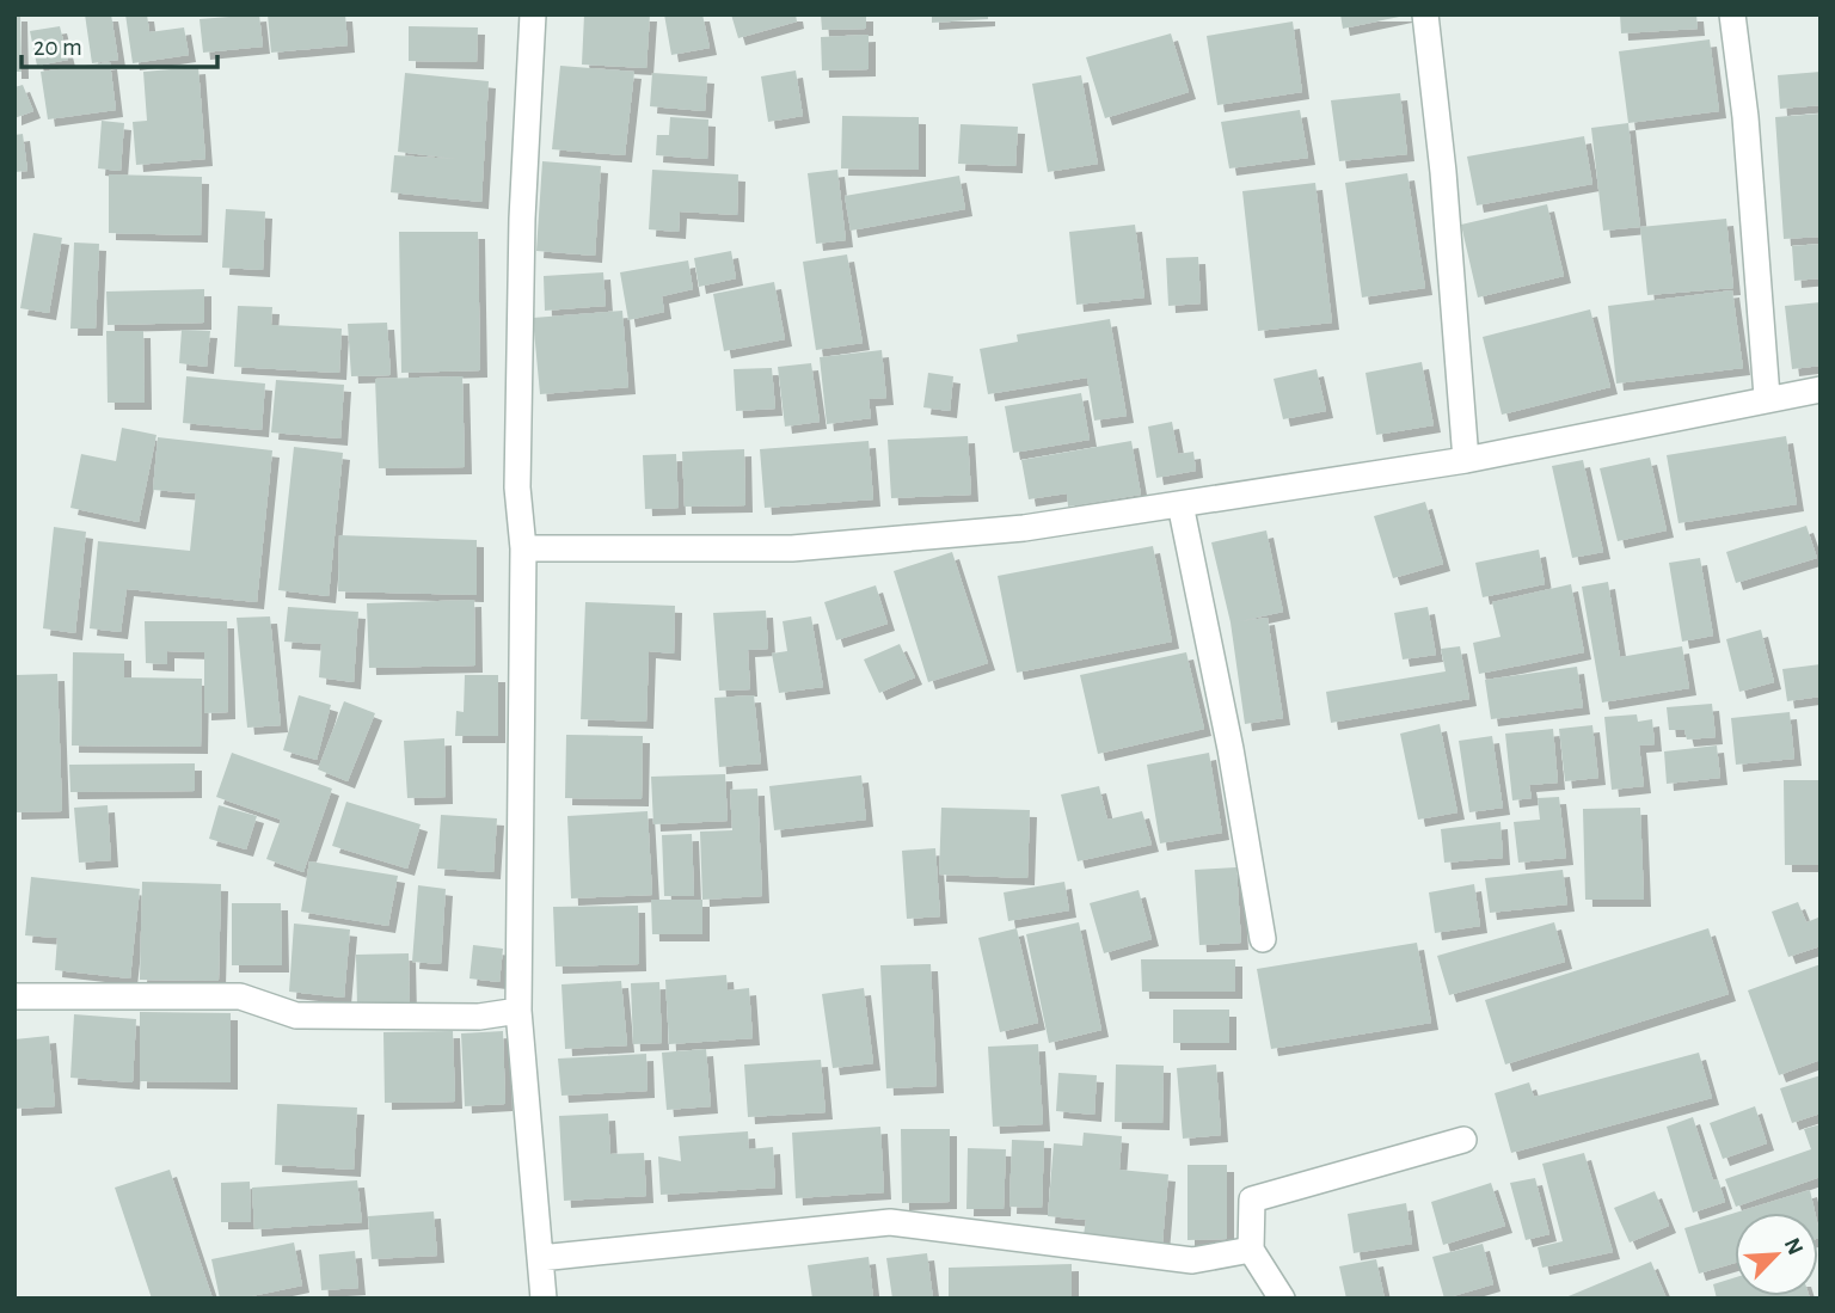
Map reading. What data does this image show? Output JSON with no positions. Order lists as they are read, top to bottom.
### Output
{
  "scale_bar": "20 m",
  "north": "top right"
}
